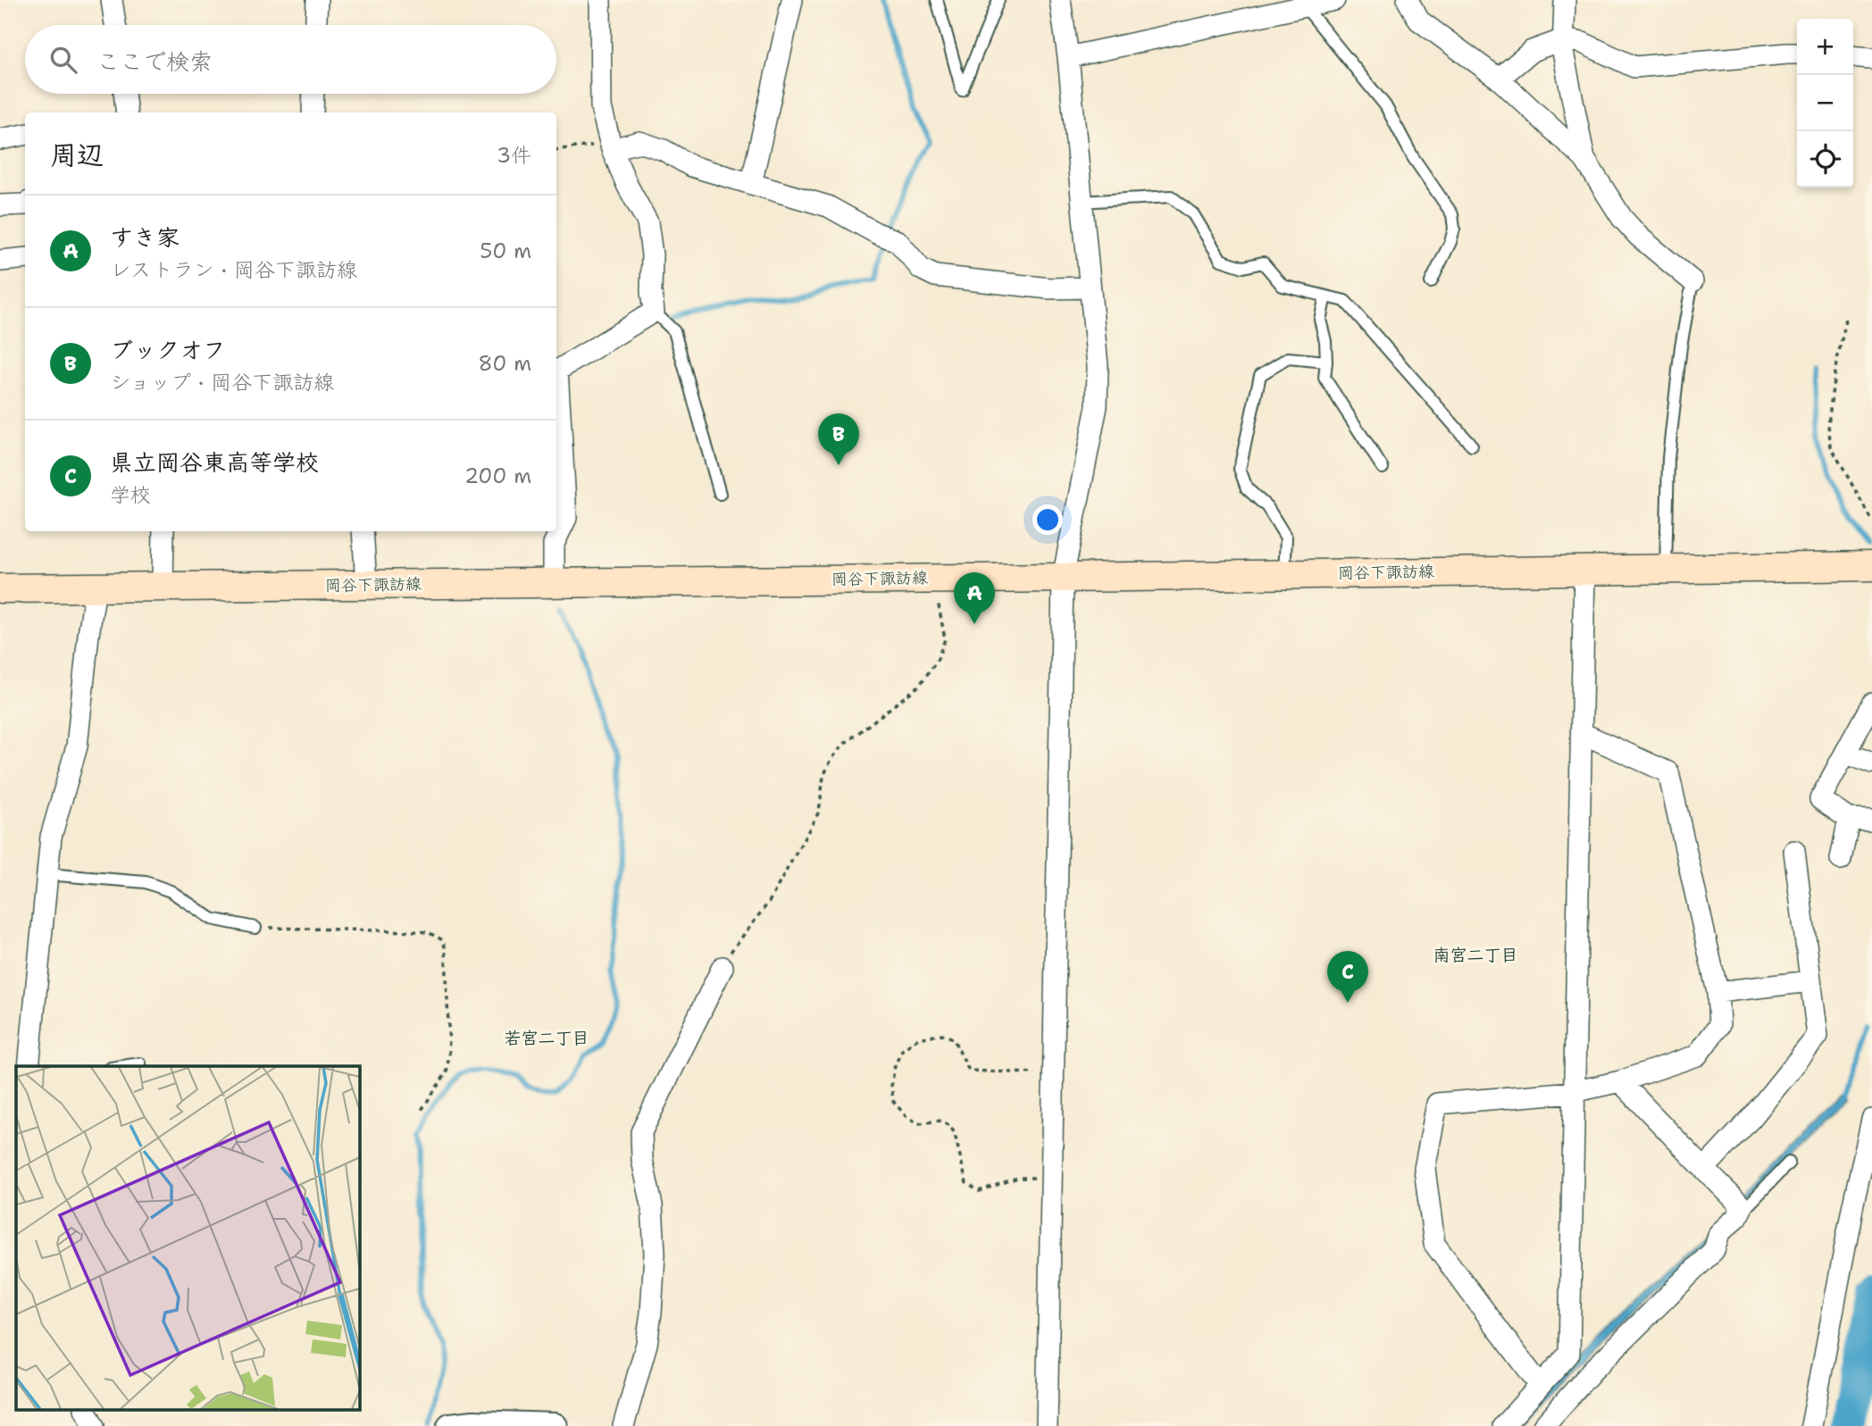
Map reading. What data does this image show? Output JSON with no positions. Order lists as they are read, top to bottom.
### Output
{
  "streets": {
    "main road": ["岡谷下諏訪線"]
  },
  "districts": ["南宮二丁目", "若宮二丁目"],
  "page": {
    "map_buttons": ["+", "−"],
    "search": "ここで検索",
    "heading": ["周辺", "3件"],
    "list": [
      {
        "mark": "A",
        "name": "すき家",
        "note": "レストラン · 岡谷下諏訪線",
        "value": "50 m"
      },
      {
        "mark": "B",
        "name": "ブックオフ",
        "note": "ショップ · 岡谷下諏訪線",
        "value": "80 m"
      },
      {
        "mark": "C",
        "name": "県立岡谷東高等学校",
        "note": "学校",
        "value": "200 m"
      }
    ],
    "pins": ["B", "A", "C"]
  }
}
